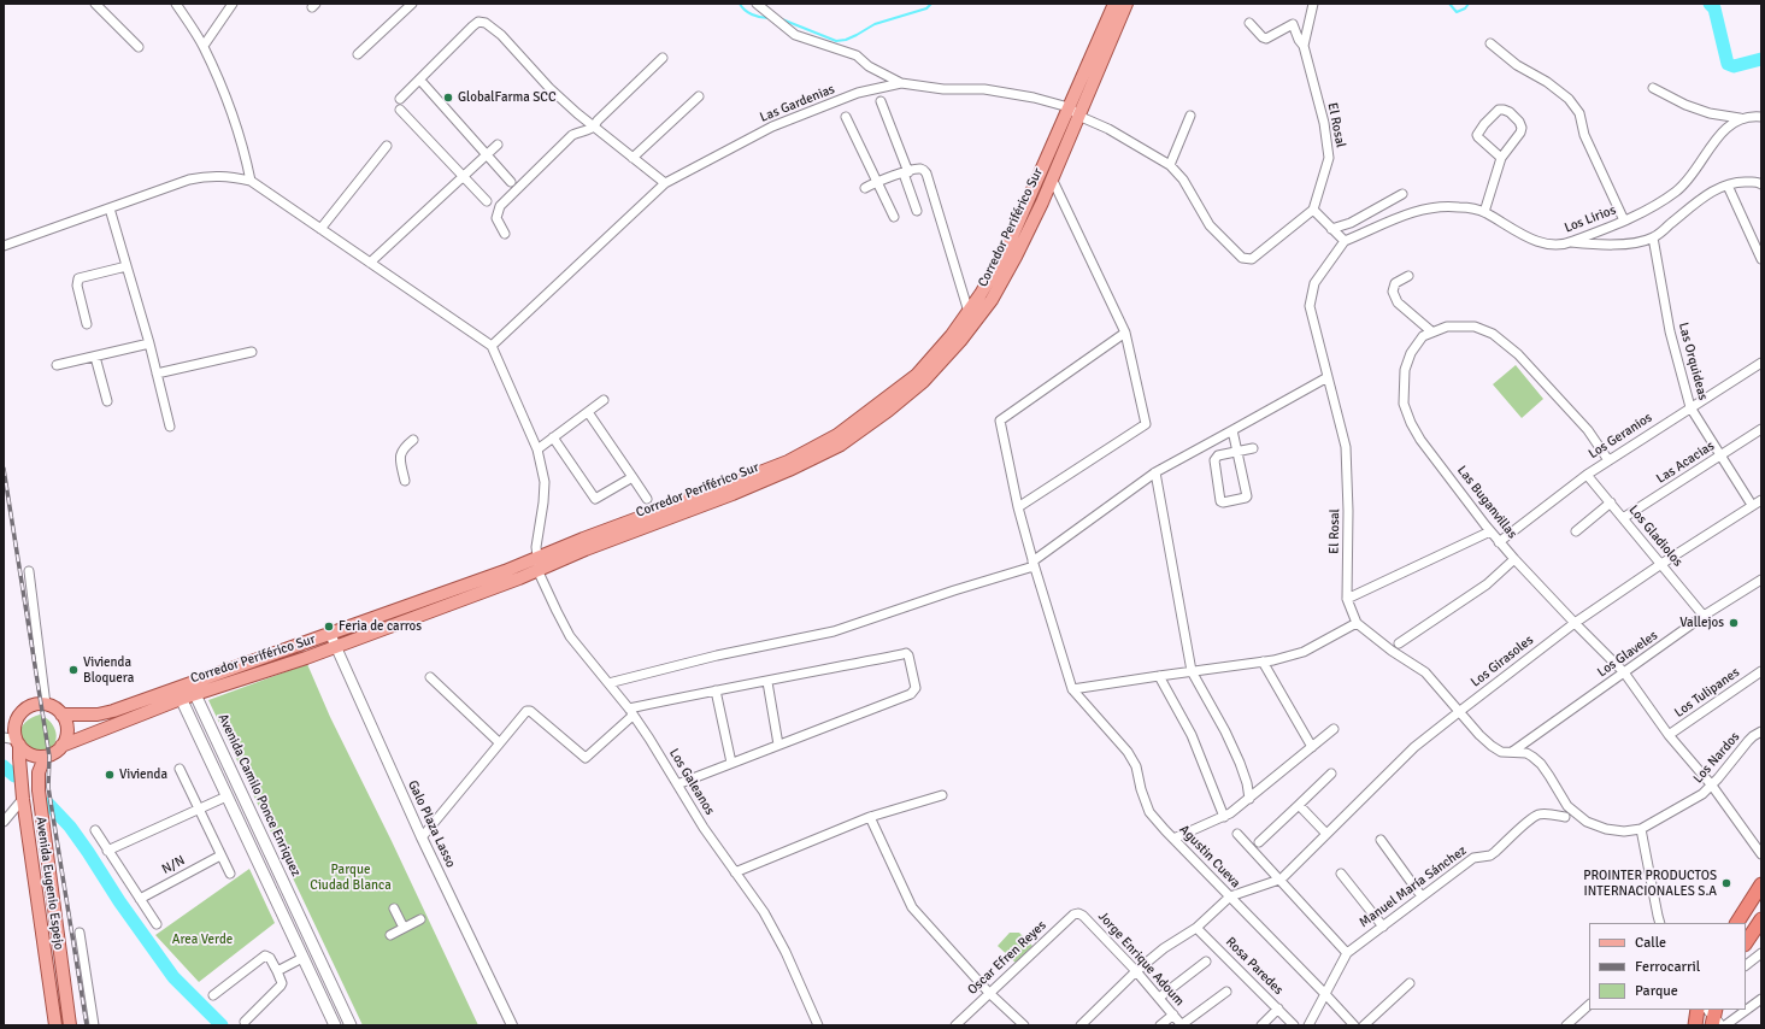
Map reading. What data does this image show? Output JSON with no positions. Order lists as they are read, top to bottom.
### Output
{
  "streets": {
    "main road": ["Corredor Periférico Sur", "Avenida Camilo Ponce Enriquez", "Avenida Eugenio Espejo"],
    "street": [
      "Las Gardenias",
      "El Rosal",
      "Los Lirios",
      "Las Orquideas",
      "Los Geranios",
      "Las Acacias",
      "Las Buganvillas",
      "Los Gladiolos",
      "Los Glaveles",
      "Los Girasoles",
      "Los Tulipanes",
      "Los Nardos",
      "Los Galeanos",
      "Galo Plaza Lasso",
      "Agustin Cueva",
      "N/N",
      "Manuel María Sánchez",
      "Oscar Efren Reyes",
      "Jorge Enrique Adoum",
      "Rosa Paredes"
    ]
  },
  "crossings": [
    ["Las Gardenias", "El Rosal"],
    ["Las Gardenias", "Corredor Periférico Sur"],
    ["El Rosal", "Los Lirios"],
    ["El Rosal", "Los Glaveles"],
    ["El Rosal", "Los Girasoles"],
    ["El Rosal", "Los Nardos"],
    ["Corredor Periférico Sur", "Los Galeanos"],
    ["Corredor Periférico Sur", "Avenida Camilo Ponce Enriquez"],
    ["Corredor Periférico Sur", "Galo Plaza Lasso"],
    ["Corredor Periférico Sur", "Avenida Eugenio Espejo"],
    ["Las Orquideas", "Los Geranios"],
    ["Las Orquideas", "Las Acacias"],
    ["Las Orquideas", "Los Girasoles"],
    ["Los Geranios", "Las Buganvillas"],
    ["Los Geranios", "Los Gladiolos"],
    ["Las Acacias", "Los Gladiolos"],
    ["Las Buganvillas", "Los Glaveles"],
    ["Las Buganvillas", "Los Girasoles"],
    ["Las Buganvillas", "Los Tulipanes"],
    ["Las Buganvillas", "Los Nardos"],
    ["Los Gladiolos", "Los Glaveles"],
    ["Los Gladiolos", "Los Girasoles"],
    ["Agustin Cueva", "Manuel María Sánchez"],
    ["Oscar Efren Reyes", "Jorge Enrique Adoum"]
  ],
  "parks": ["Parque Ciudad Blanca", "Area Verde"],
  "places": [
    "GlobalFarma SCC",
    "Vallejos",
    "Feria de carros",
    "Vivienda Bloquera",
    "Vivienda",
    "PROINTER PRODUCTOS INTERNACIONALES S.A"
  ],
  "legend": ["Calle", "Ferrocarril", "Parque"]
}
